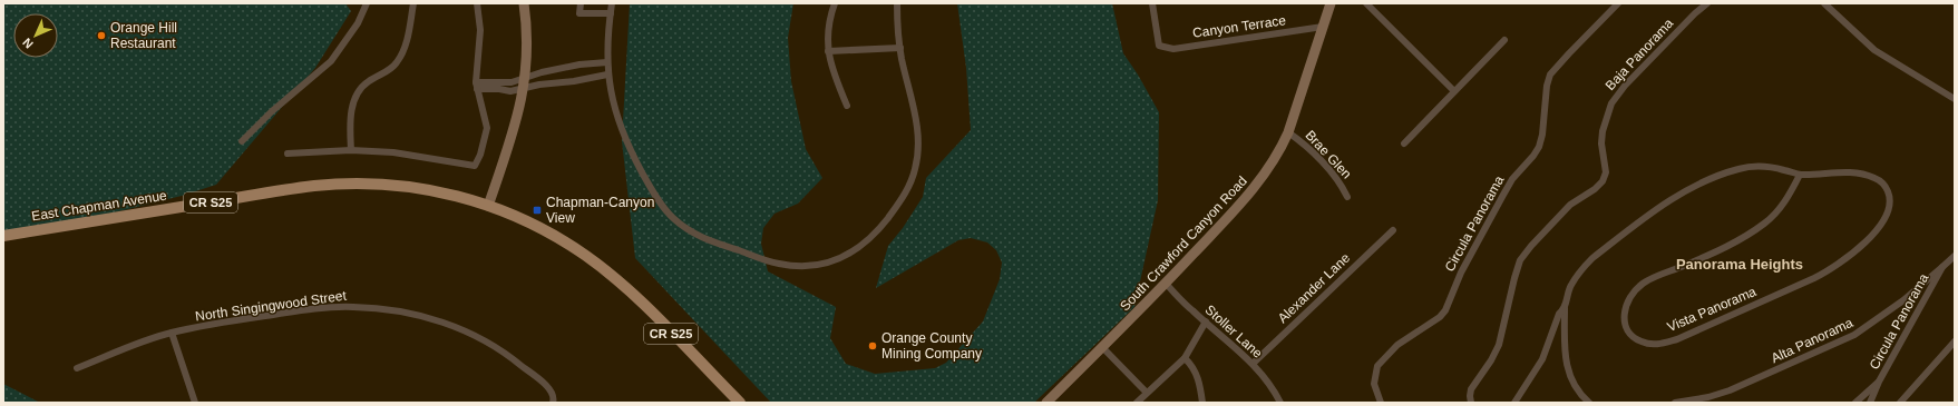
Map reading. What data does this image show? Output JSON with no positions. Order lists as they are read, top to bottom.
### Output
{
  "streets": {
    "main road": ["CR S25", "East Chapman Avenue", "South Crawford Canyon Road"],
    "street": [
      "Canyon Terrace",
      "Baja Panorama",
      "Brae Glen",
      "Circula Panorama",
      "Alexander Lane",
      "North Singingwood Street",
      "Vista Panorama",
      "Stoller Lane",
      "Alta Panorama"
    ]
  },
  "crossings": [
    ["Canyon Terrace", "South Crawford Canyon Road"],
    ["Brae Glen", "South Crawford Canyon Road"],
    ["Circula Panorama", "Alta Panorama"],
    ["South Crawford Canyon Road", "Stoller Lane"],
    ["Alexander Lane", "Stoller Lane"]
  ],
  "districts": ["Panorama Heights"],
  "places": {
    "other": ["Orange Hill Restaurant", "Orange County Mining Company"],
    "transit": ["Chapman-Canyon View"]
  },
  "north": "bottom left"
}
